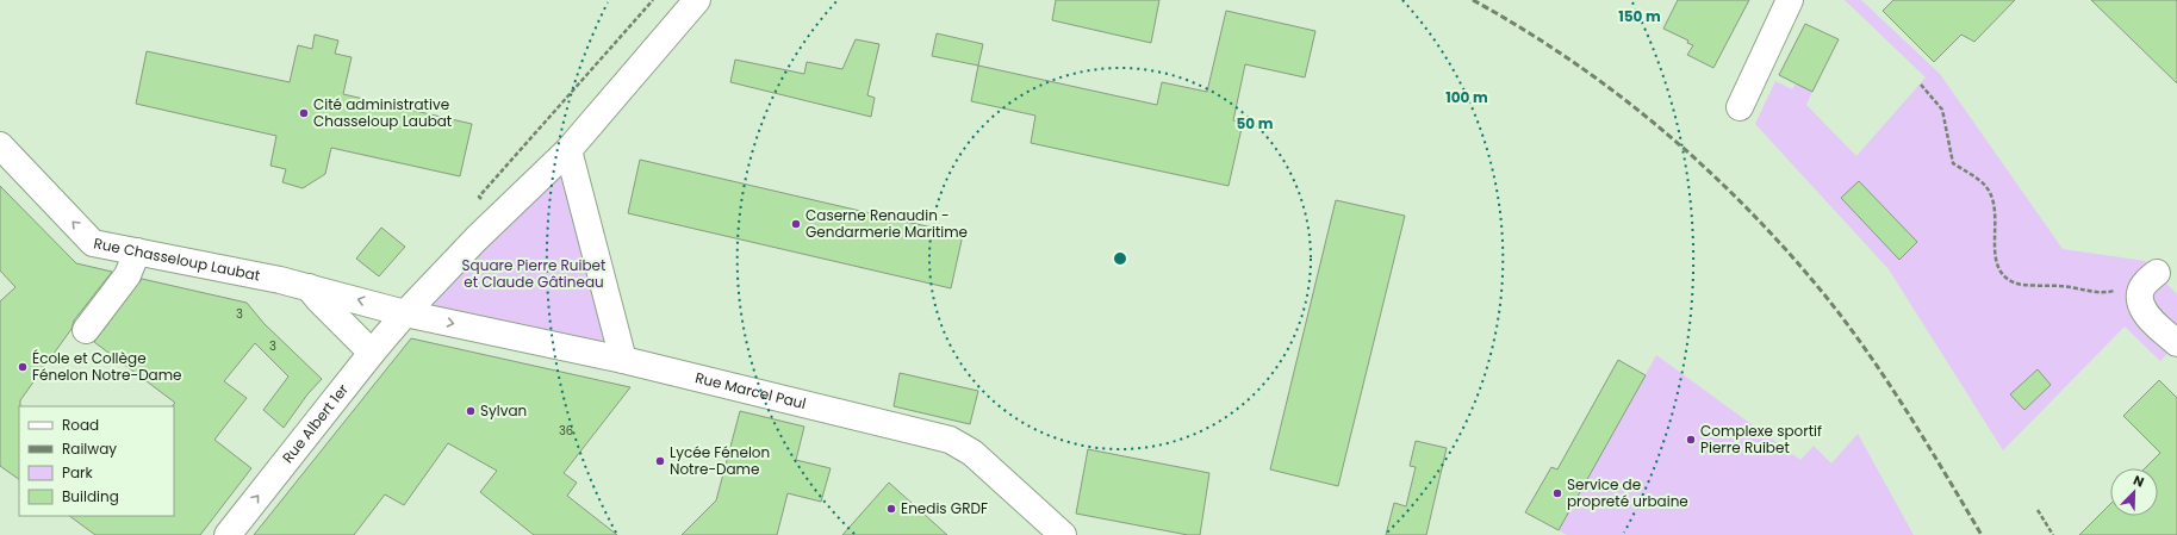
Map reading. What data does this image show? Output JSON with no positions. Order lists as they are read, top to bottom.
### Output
{
  "streets": {
    "street": ["Rue Chasseloup Laubat", "Rue Marcel Paul", "Rue Albert 1er"]
  },
  "crossings": [
    ["Rue Chasseloup Laubat", "Rue Marcel Paul"],
    ["Rue Chasseloup Laubat", "Rue Albert 1er"],
    ["Rue Marcel Paul", "Rue Albert 1er"]
  ],
  "parks": ["Square Pierre Ruibet et Claude Gâtineau"],
  "places": [
    "Cité administrative Chasseloup Laubat",
    "Caserne Renaudin - Gendarmerie Maritime",
    "École et Collège Fénelon Notre-Dame",
    "Sylvan",
    "Complexe sportif Pierre Ruibet",
    "Lycée Fénelon Notre-Dame",
    "Service de propreté urbaine",
    "Enedis GRDF"
  ],
  "house_numbers": ["3", "3", "36"],
  "legend": [
    "Road",
    "Railway",
    "Park",
    "Building"
  ],
  "north": "top right",
  "rings": ["150 m", "100 m", "50 m"]
}
